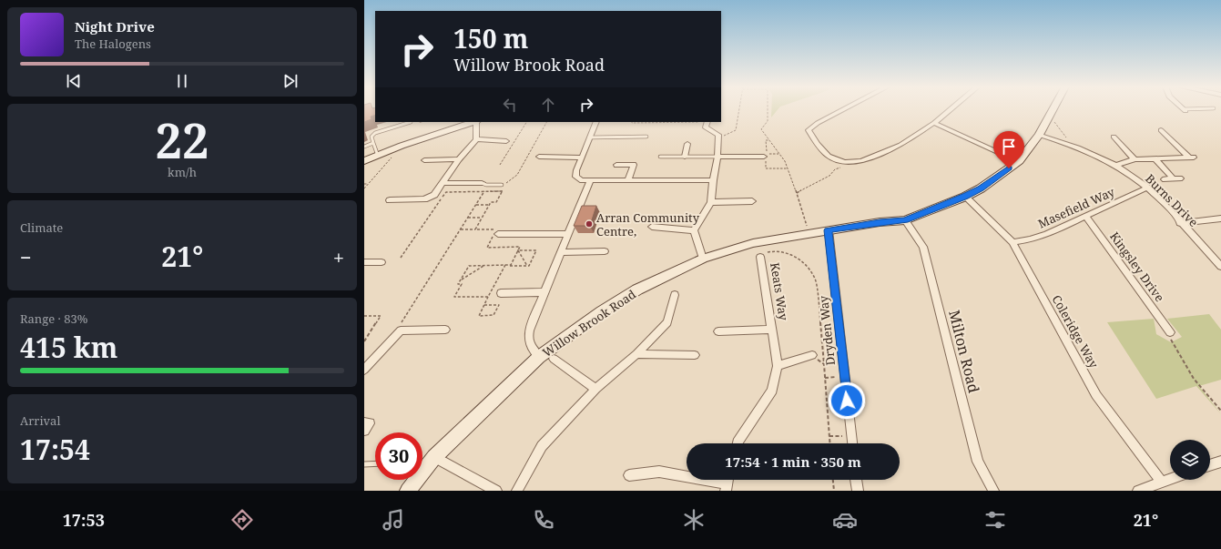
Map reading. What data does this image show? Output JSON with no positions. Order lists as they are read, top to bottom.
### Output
{
  "streets": {
    "street": [
      "Burns Drive",
      "Masefield Way",
      "Kingsley Drive",
      "Keats Way",
      "Willow Brook Road",
      "Dryden Way",
      "Coleridge Way",
      "Milton Road"
    ]
  },
  "crossings": [
    ["Burns Drive", "Masefield Way"],
    ["Burns Drive", "Willow Brook Road"],
    ["Masefield Way", "Kingsley Drive"],
    ["Masefield Way", "Coleridge Way"],
    ["Willow Brook Road", "Dryden Way"],
    ["Willow Brook Road", "Coleridge Way"],
    ["Willow Brook Road", "Milton Road"]
  ],
  "places": ["Arran Community Centre,"],
  "page": {
    "turn": ["150 m", "Willow Brook Road"],
    "song": ["Night Drive", "The Halogens"],
    "tile": [
      ["22", "km/h"],
      "Climate",
      ["Range · 83%", "415 km"],
      ["Arrival", "17:54"]
    ],
    "heat": ["−", "21°", "+"],
    "limit": "30",
    "trip": "17:54 · 1 min · 350 m",
    "tabs": ["17:53", "21°"]
  }
}
